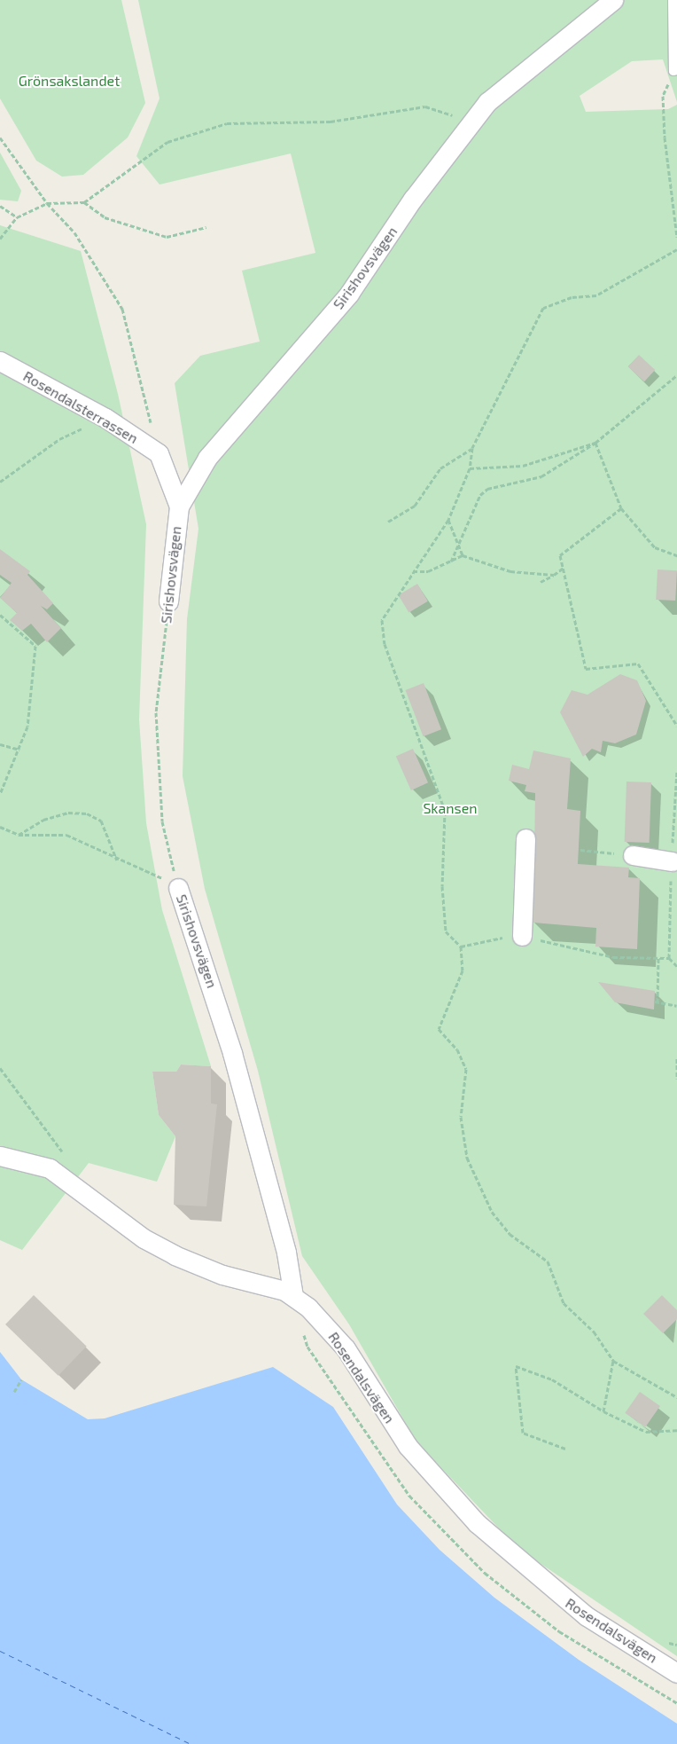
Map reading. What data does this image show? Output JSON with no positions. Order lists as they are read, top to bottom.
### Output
{
  "streets": {
    "street": ["Sirishovsvägen", "Rosendalsterrassen", "Rosendalsvägen"]
  },
  "crossings": [
    ["Sirishovsvägen", "Rosendalsvägen"]
  ],
  "parks": ["Grönsakslandet", "Skansen"]
}
